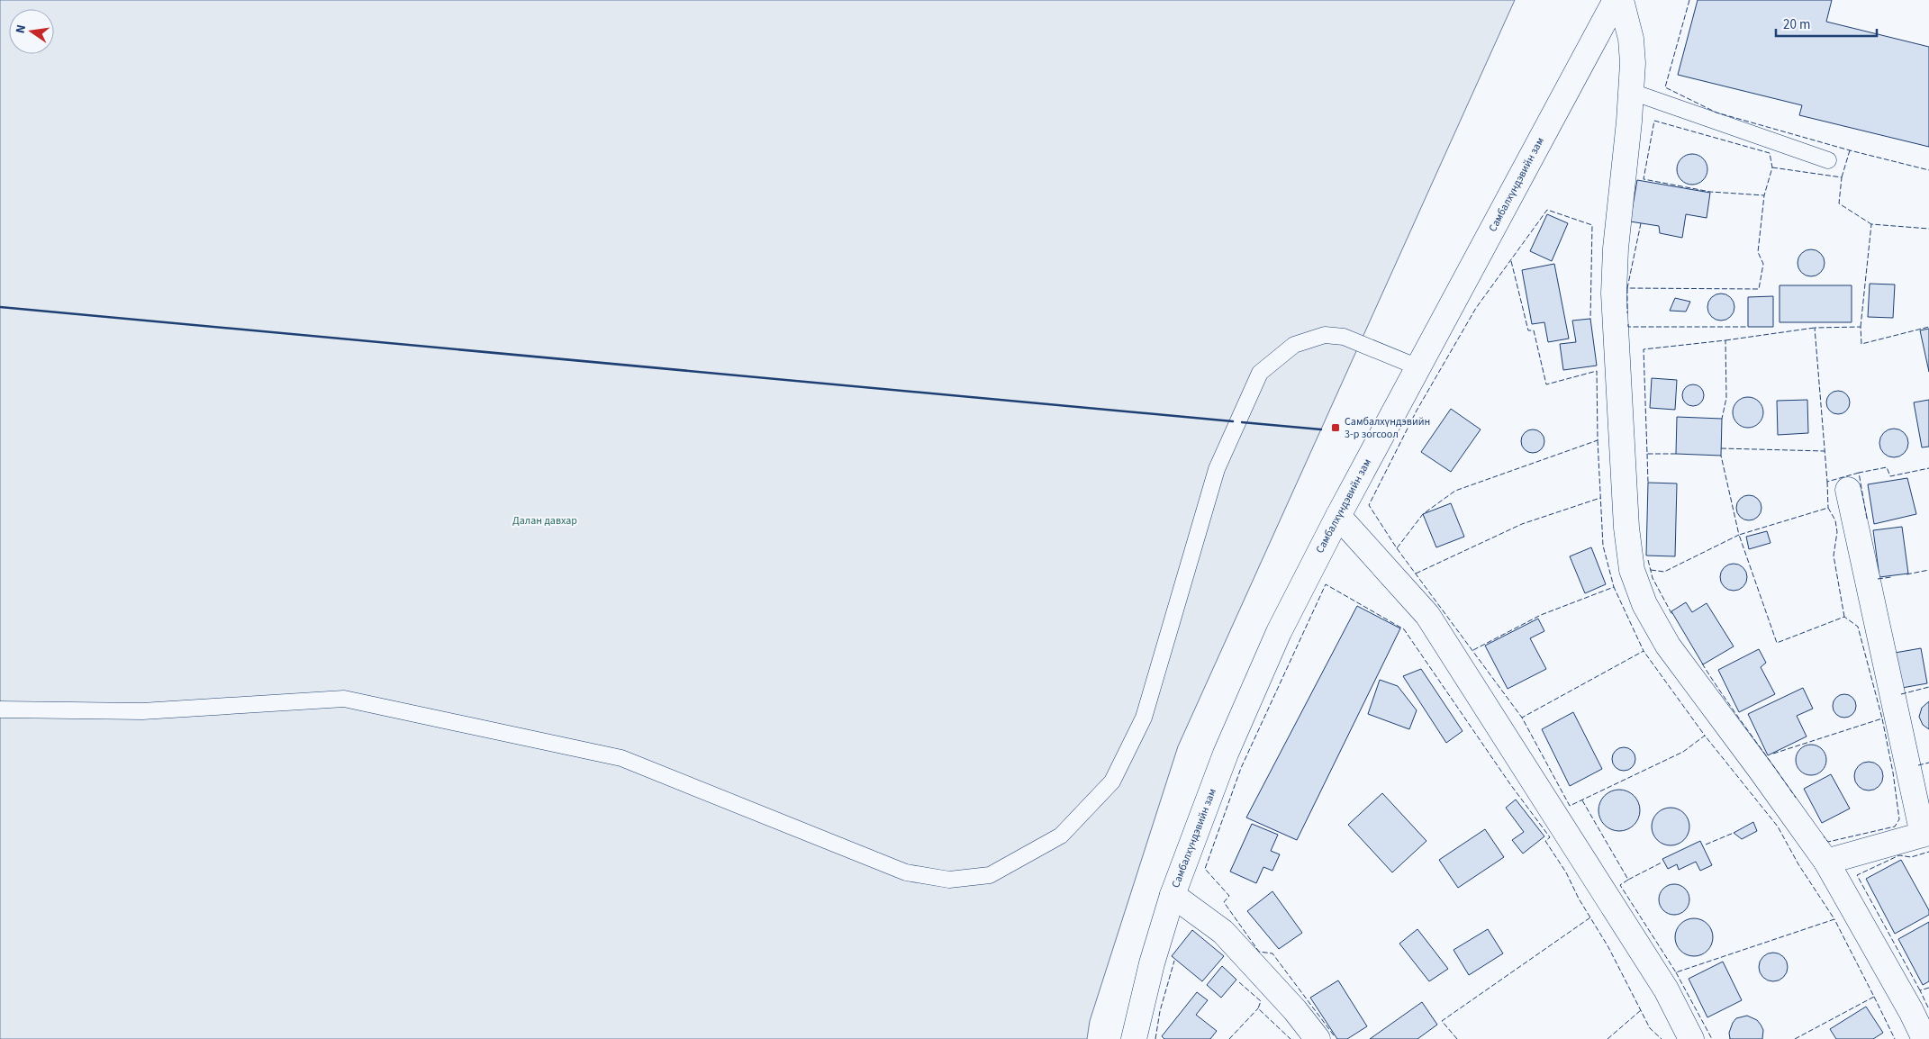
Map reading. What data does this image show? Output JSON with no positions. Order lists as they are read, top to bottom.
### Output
{
  "streets": {
    "street": ["Самбалхүндэвийн зам"]
  },
  "parks": ["Далан давхар"],
  "places": {
    "transit": ["Самбалхүндэвийн 3-р зогсоол"]
  },
  "scale_bar": "20 m",
  "north": "left"
}
